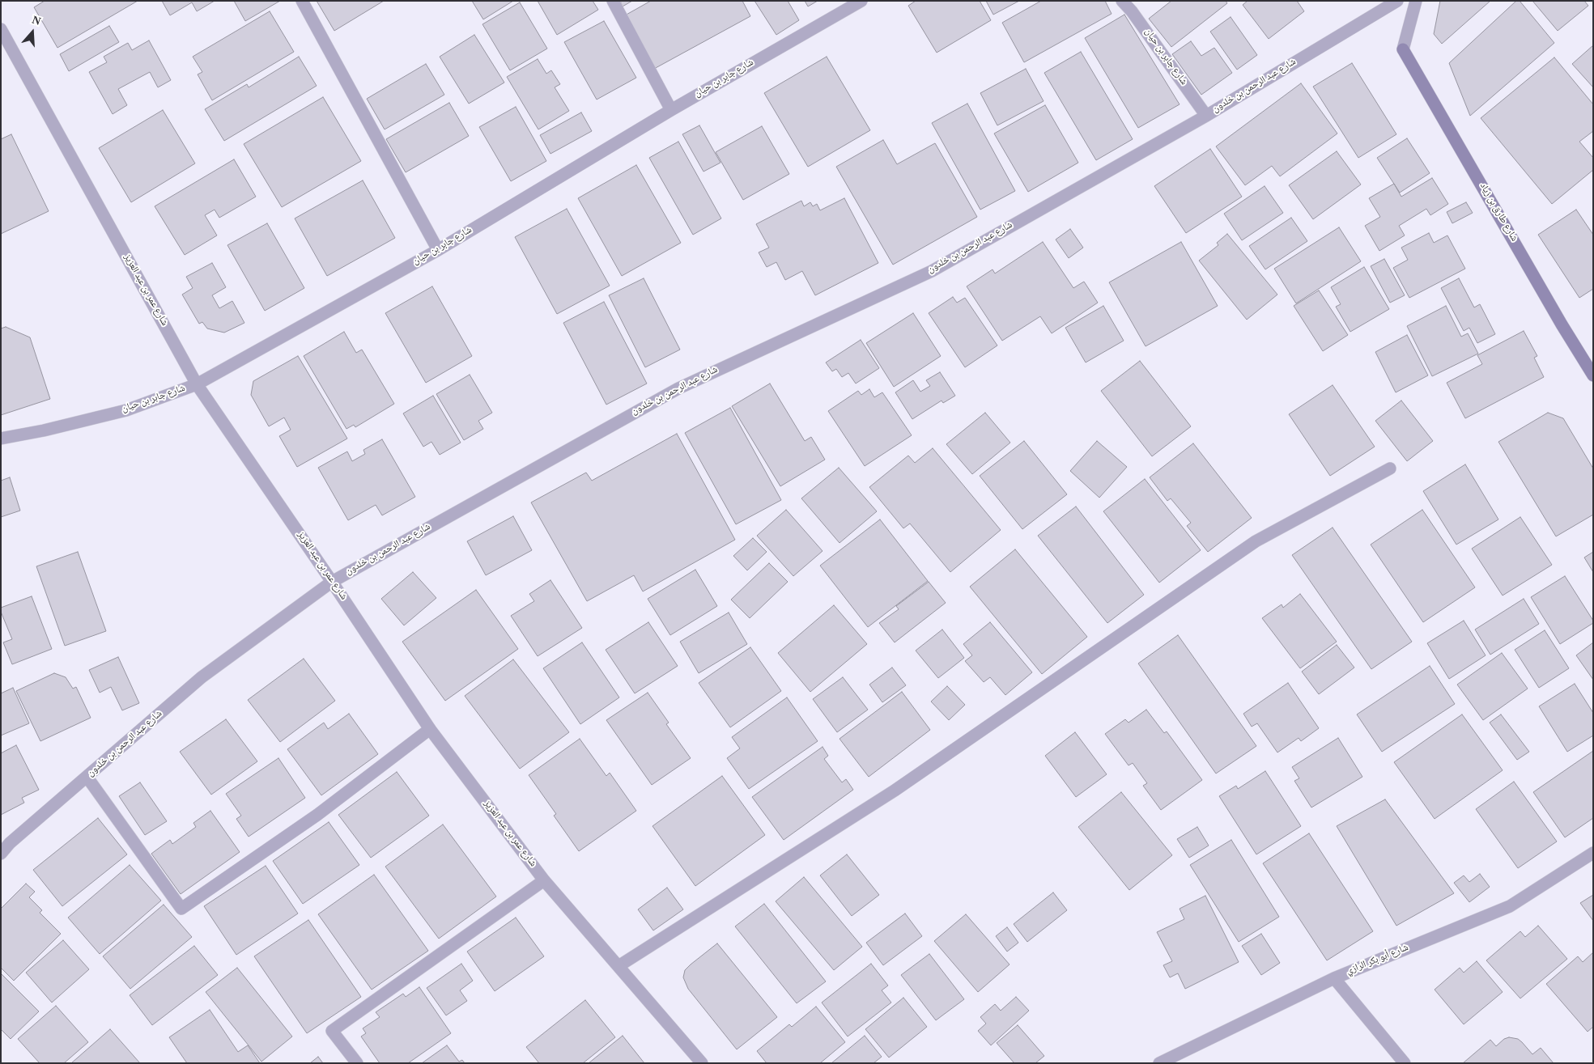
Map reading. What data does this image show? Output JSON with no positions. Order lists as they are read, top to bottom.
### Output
{
  "streets": {
    "main road": ["شارع طارق بن زياد"],
    "street": [
      "شارع جابر بن حيان",
      "شارع عبد الرحمن بن خلدون",
      "شارع عمر بن عبد العزيز",
      "شارع أبو بكر الرازي"
    ]
  },
  "crossings": [
    ["شارع جابر بن حيان", "شارع عبد الرحمن بن خلدون"],
    ["شارع جابر بن حيان", "شارع عمر بن عبد العزيز"],
    ["شارع عبد الرحمن بن خلدون", "شارع عمر بن عبد العزيز"]
  ],
  "north": "top"
}
